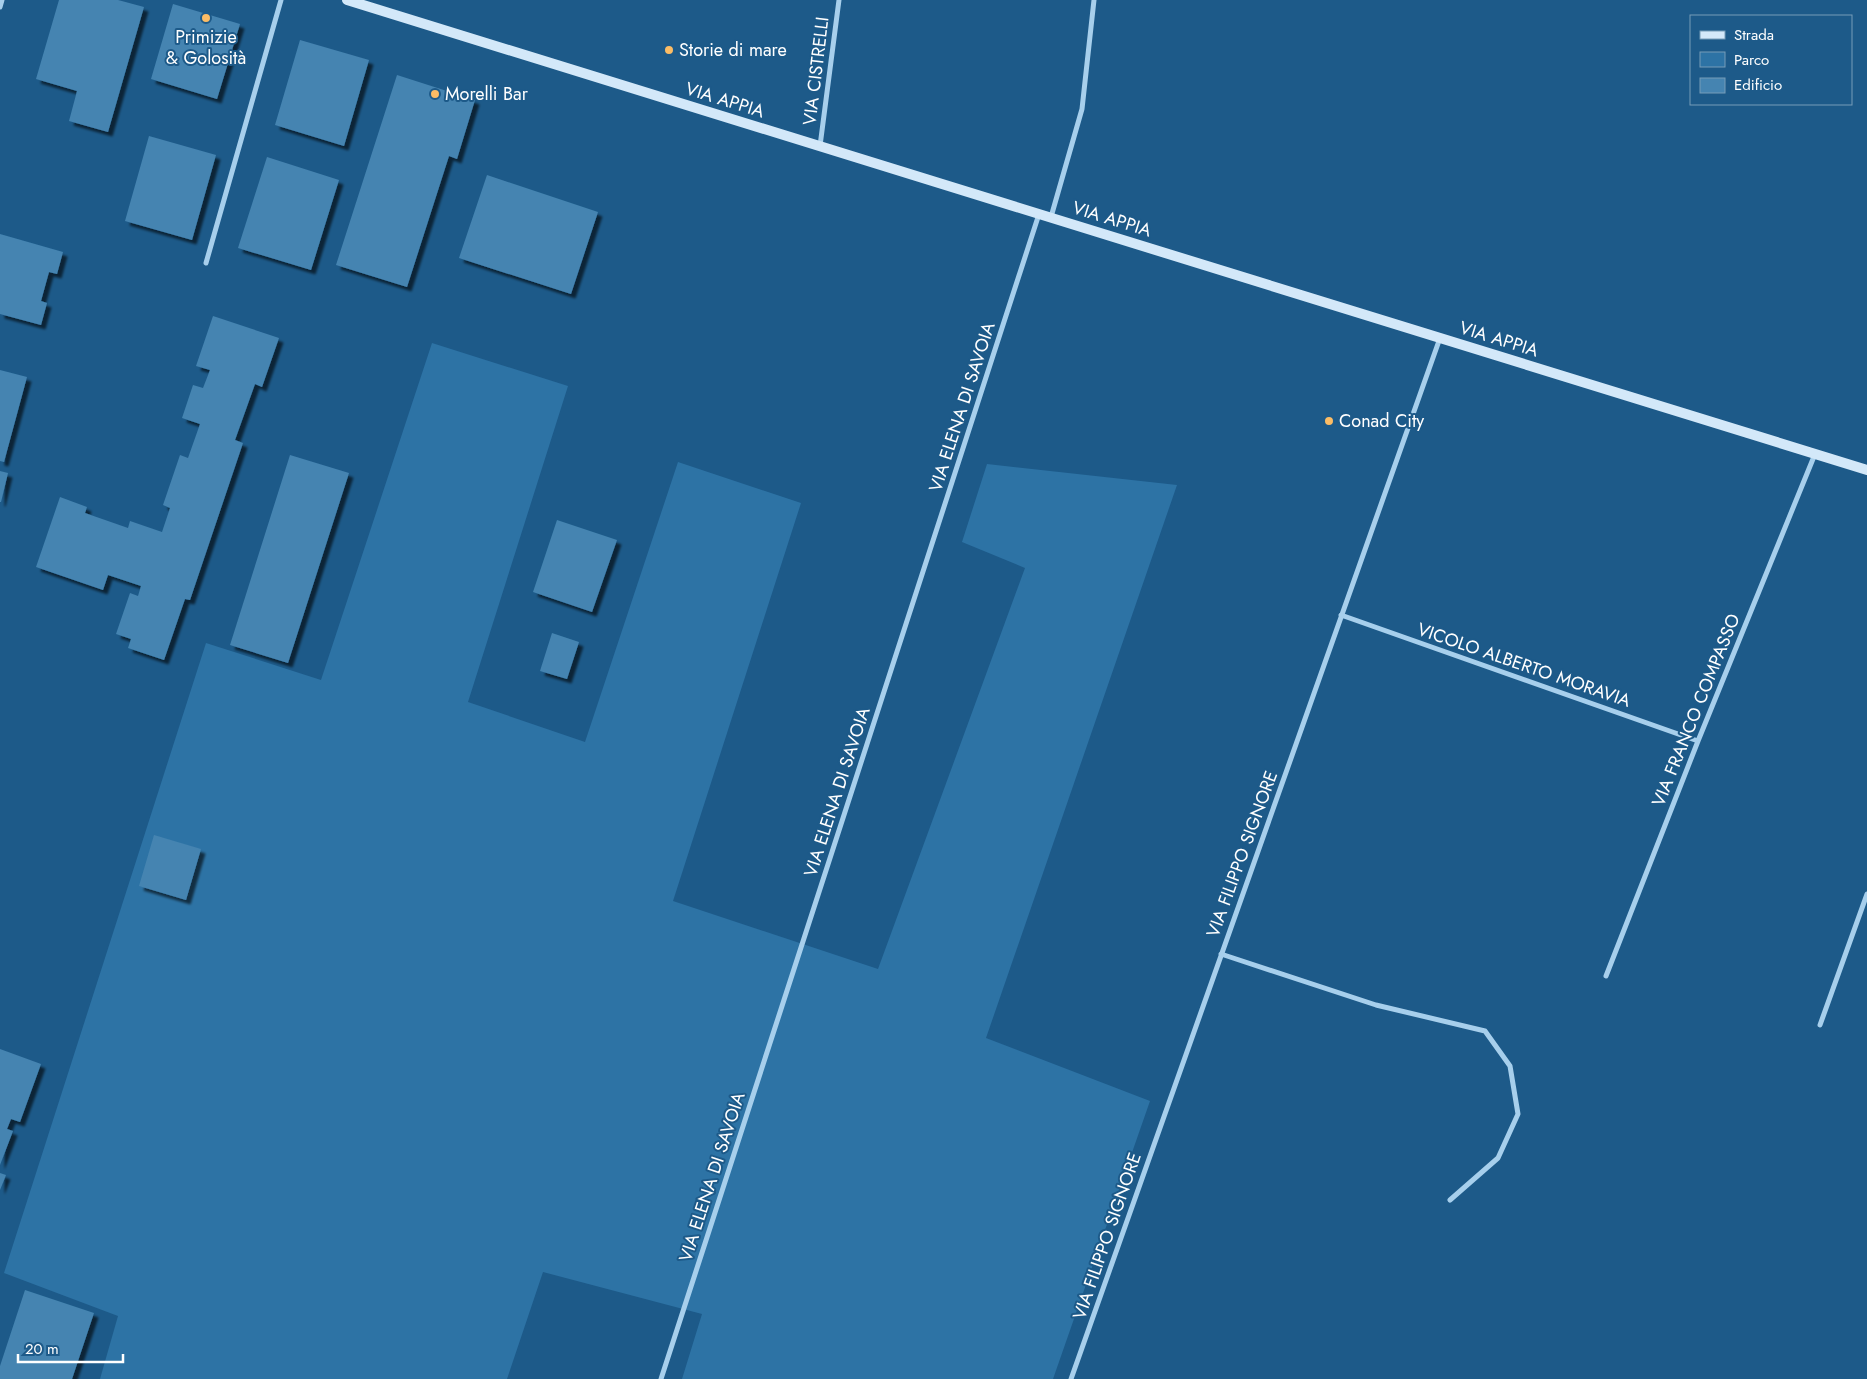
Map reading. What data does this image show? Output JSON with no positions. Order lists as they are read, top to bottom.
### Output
{
  "streets": {
    "main road": ["VIA APPIA"],
    "street": [
      "VIA CISTRELLI",
      "VIA ELENA DI SAVOIA",
      "VICOLO ALBERTO MORAVIA",
      "VIA FRANCO COMPASSO",
      "VIA FILIPPO SIGNORE"
    ]
  },
  "crossings": [
    ["VIA CISTRELLI", "VIA APPIA"],
    ["VIA APPIA", "VIA ELENA DI SAVOIA"],
    ["VIA APPIA", "VIA FRANCO COMPASSO"],
    ["VIA APPIA", "VIA FILIPPO SIGNORE"],
    ["VICOLO ALBERTO MORAVIA", "VIA FRANCO COMPASSO"],
    ["VICOLO ALBERTO MORAVIA", "VIA FILIPPO SIGNORE"]
  ],
  "places": [
    "Primizie & Golosità",
    "Storie di mare",
    "Morelli Bar",
    "Conad City"
  ],
  "legend": ["Strada", "Parco", "Edificio"],
  "scale_bar": "20 m"
}
